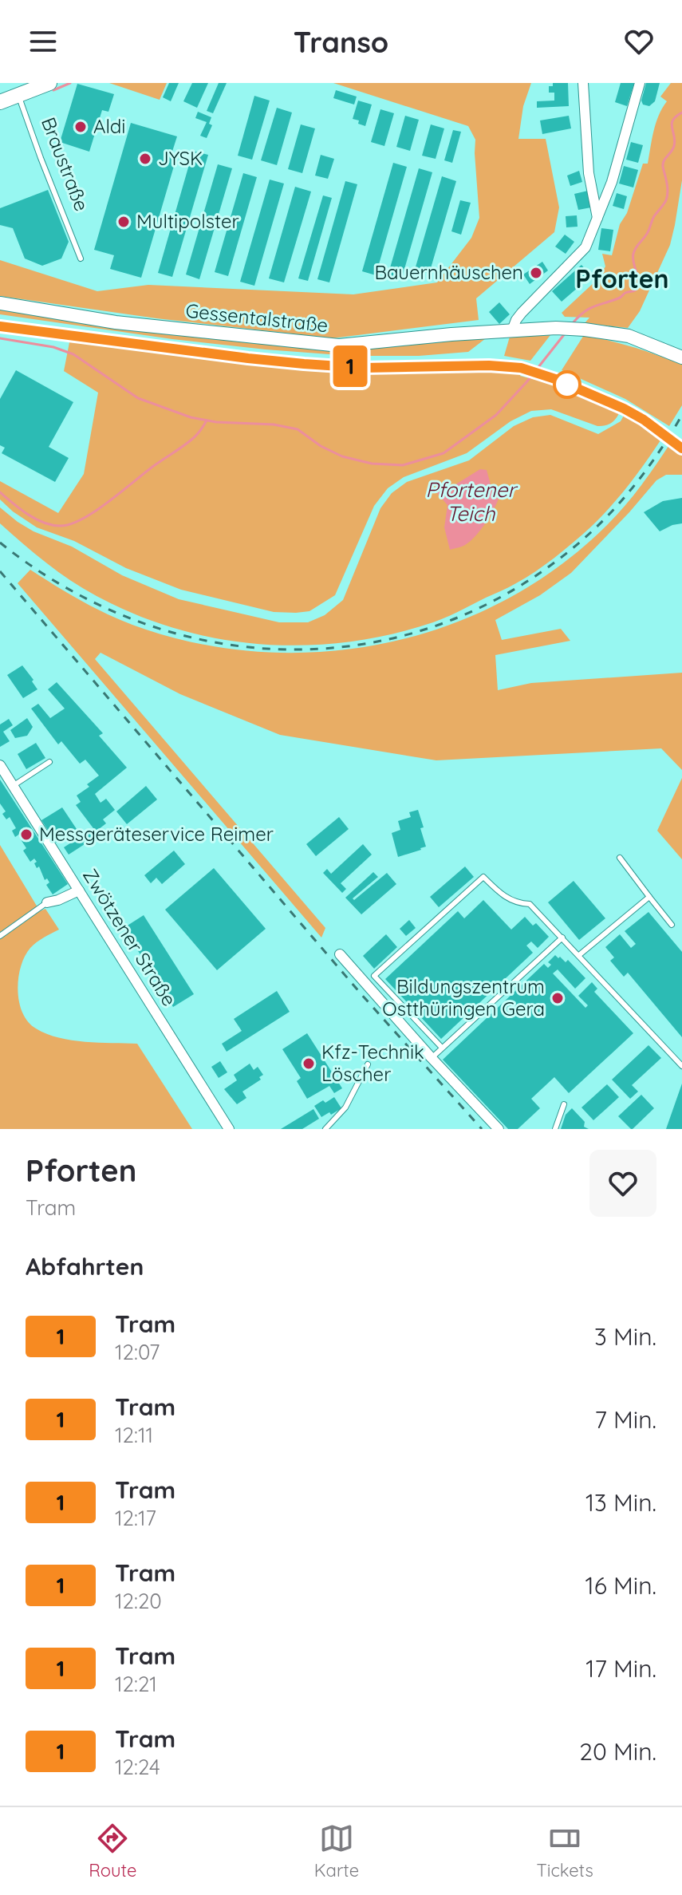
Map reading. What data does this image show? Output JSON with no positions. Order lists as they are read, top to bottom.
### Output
{
  "streets": {
    "main road": ["Gessentalstraße"],
    "street": ["Zwötzener Straße"],
    "lane": ["Braustraße"]
  },
  "districts": ["Pforten"],
  "water": ["Pfortener Teich"],
  "places": [
    "Aldi",
    "JYSK",
    "Multipolster",
    "Bauernhäuschen",
    "Messgeräteservice Reimer",
    "Bildungszentrum Ostthüringen Gera",
    "Kfz-Technik Löscher"
  ],
  "lines": ["tram line 1"],
  "page": {
    "header": "Transo",
    "on_map": "1",
    "heading": [
      ["Pforten", "Tram"],
      "Abfahrten"
    ],
    "list": [
      {
        "mark": "1",
        "name": "Tram",
        "note": "12:07",
        "value": "3 Min."
      },
      {
        "mark": "1",
        "name": "Tram",
        "note": "12:11",
        "value": "7 Min."
      },
      {
        "mark": "1",
        "name": "Tram",
        "note": "12:17",
        "value": "13 Min."
      },
      {
        "mark": "1",
        "name": "Tram",
        "note": "12:20",
        "value": "16 Min."
      },
      {
        "mark": "1",
        "name": "Tram",
        "note": "12:21",
        "value": "17 Min."
      },
      {
        "mark": "1",
        "name": "Tram",
        "note": "12:24",
        "value": "20 Min."
      }
    ],
    "tabs": ["Route", "Karte", "Tickets"]
  }
}
